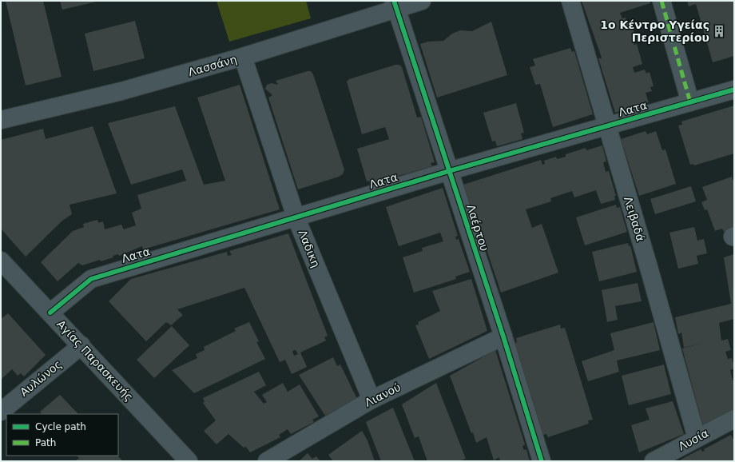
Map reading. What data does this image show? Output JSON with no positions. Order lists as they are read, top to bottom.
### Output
{
  "streets": {
    "street": [
      "Λασσάνη",
      "Λατα",
      "Λειβαδά",
      "Λαέρτου",
      "Λαδικη",
      "Αγίας Παρασκευής",
      "Αυλώνος",
      "Λιανού",
      "Λυσία"
    ]
  },
  "crossings": [
    ["Λασσάνη", "Λαέρτου"],
    ["Λασσάνη", "Λαδικη"],
    ["Λατα", "Λειβαδά"],
    ["Λατα", "Λαέρτου"],
    ["Λατα", "Λαδικη"],
    ["Λατα", "Αγίας Παρασκευής"],
    ["Λειβαδά", "Λυσία"],
    ["Λαέρτου", "Λιανού"],
    ["Λαδικη", "Λιανού"],
    ["Αγίας Παρασκευής", "Αυλώνος"]
  ],
  "places": {
    "building": ["1ο Κέντρο Υγείας Περιστερίου"]
  },
  "legend": ["Cycle path", "Path"]
}
